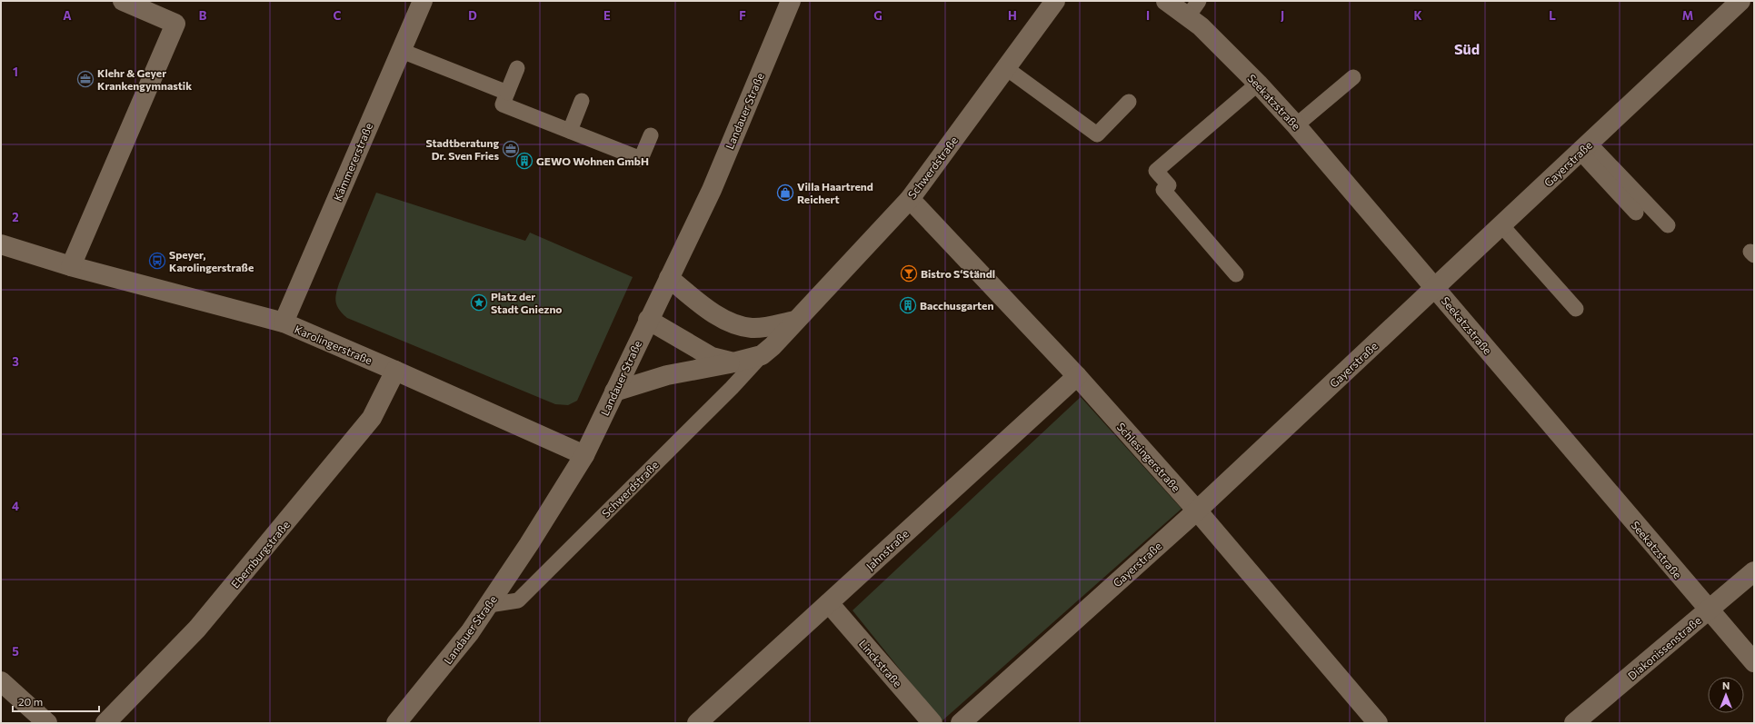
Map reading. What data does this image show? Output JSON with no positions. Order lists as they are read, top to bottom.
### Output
{
  "streets": {
    "street": [
      "Seekatzstraße",
      "Landauer Straße",
      "Kämmererstraße",
      "Gayerstraße",
      "Schwerdstraße",
      "Karolingerstraße",
      "Schlesingerstraße",
      "Jahnstraße",
      "Ebernburgstraße",
      "Diakonissenstraße",
      "Linckstraße"
    ]
  },
  "crossings": [
    ["Seekatzstraße", "Gayerstraße"],
    ["Seekatzstraße", "Diakonissenstraße"],
    ["Landauer Straße", "Schwerdstraße"],
    ["Landauer Straße", "Karolingerstraße"],
    ["Kämmererstraße", "Karolingerstraße"],
    ["Gayerstraße", "Schlesingerstraße"],
    ["Schwerdstraße", "Schlesingerstraße"],
    ["Karolingerstraße", "Ebernburgstraße"],
    ["Schlesingerstraße", "Jahnstraße"],
    ["Jahnstraße", "Linckstraße"]
  ],
  "districts": ["Süd"],
  "places": {
    "office": ["Klehr & Geyer Krankengymnastik", "Stadtberatung Dr. Sven Fries"],
    "building": ["GEWO Wohnen GmbH", "Bacchusgarten"],
    "shop": ["Villa Haartrend Reichert"],
    "bus stop": ["Speyer, Karolingerstraße"],
    "bar": ["Bistro S‘Ständl"],
    "place": ["Platz der Stadt Gniezno"]
  },
  "scale_bar": "20 m",
  "north": "top",
  "grid": {
    "columns": [
      "A",
      "B",
      "C",
      "D",
      "E",
      "F",
      "G",
      "H",
      "I",
      "J",
      "K",
      "L",
      "M"
    ],
    "rows": [
      "1",
      "2",
      "3",
      "4",
      "5"
    ]
  }
}
